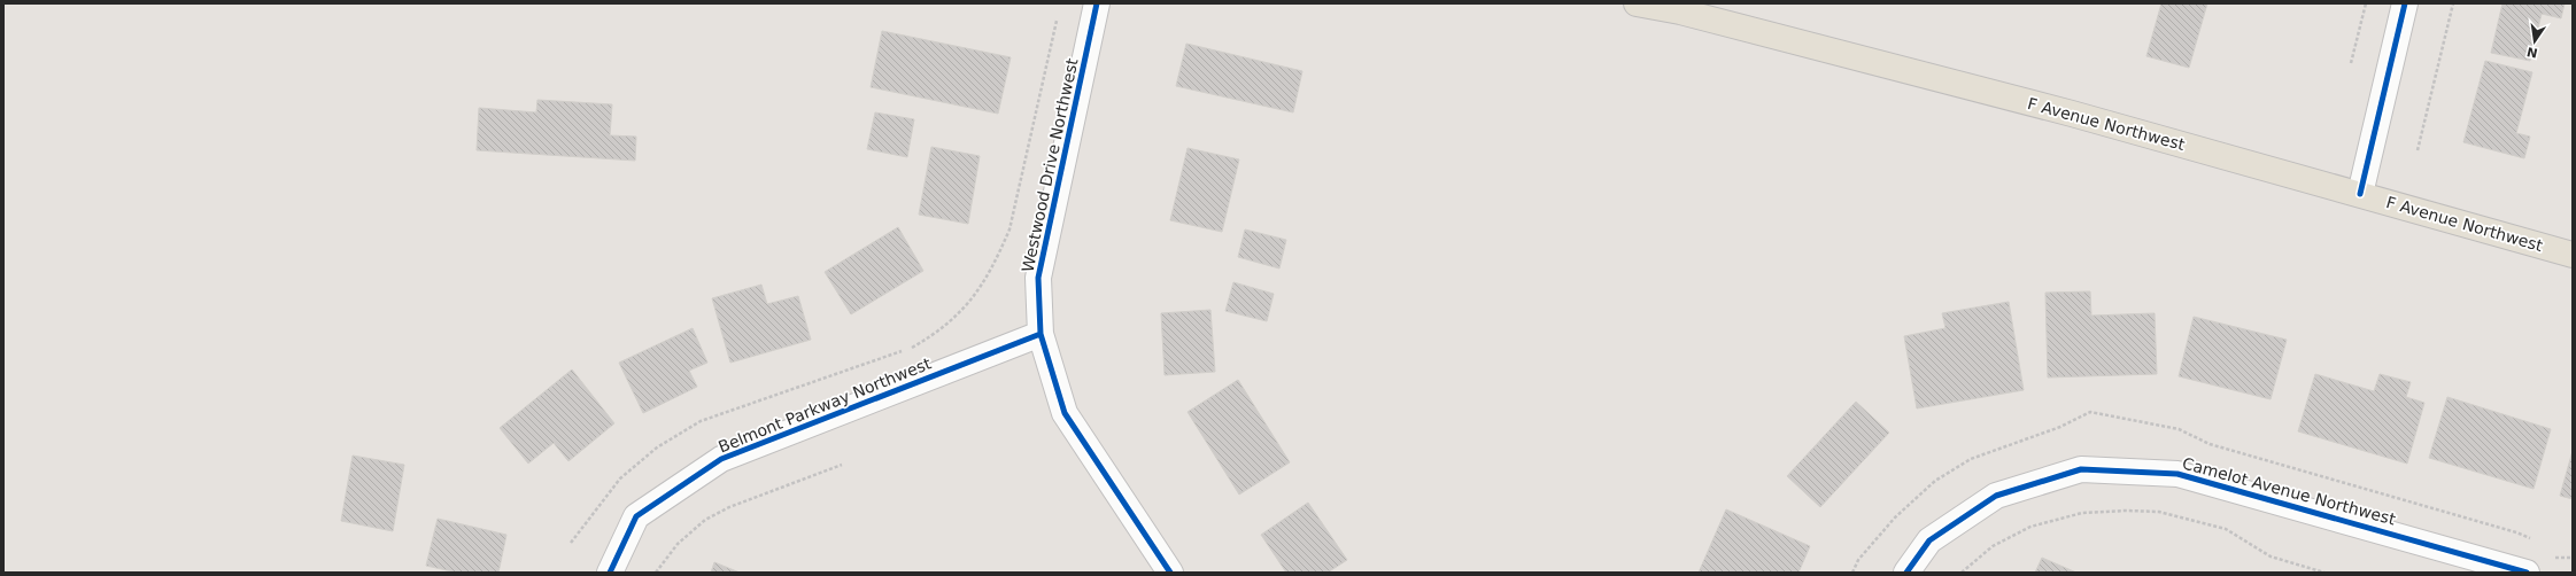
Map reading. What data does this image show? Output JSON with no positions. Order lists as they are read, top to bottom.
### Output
{
  "streets": {
    "main road": ["F Avenue Northwest"],
    "street": ["Westwood Drive Northwest", "Belmont Parkway Northwest", "Camelot Avenue Northwest"]
  },
  "crossings": [
    ["Westwood Drive Northwest", "Belmont Parkway Northwest"]
  ],
  "north": "bottom"
}
